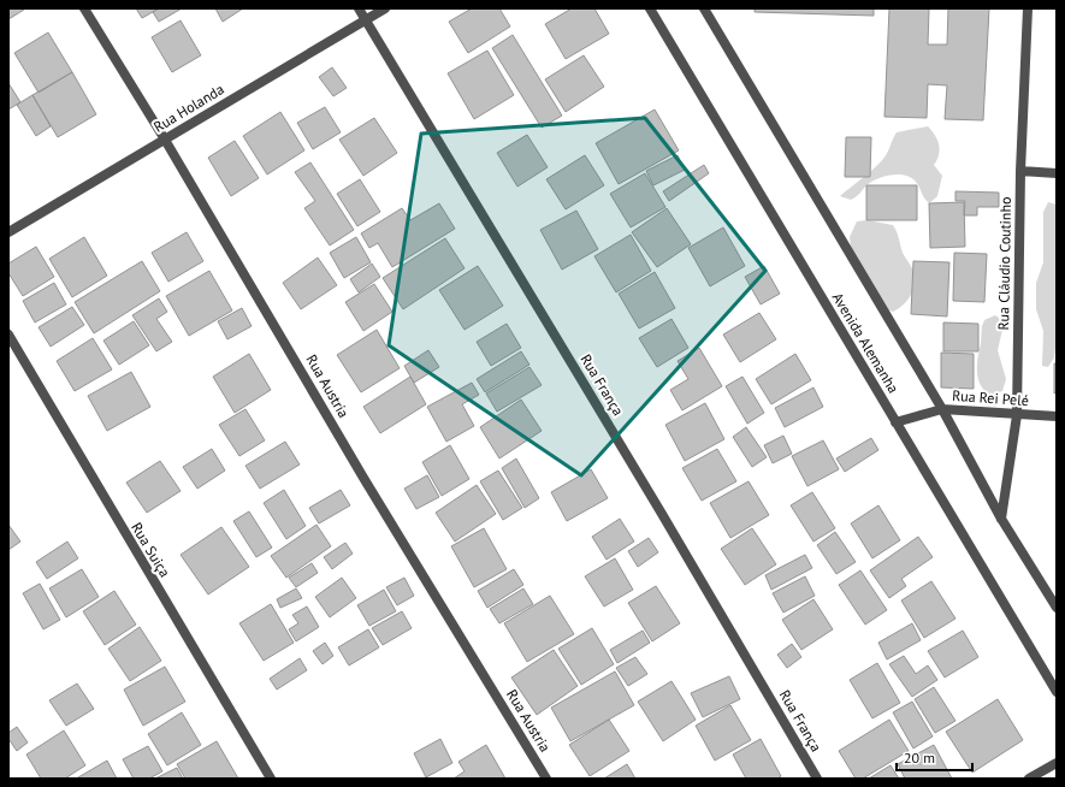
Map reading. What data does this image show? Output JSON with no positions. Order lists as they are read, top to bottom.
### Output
{
  "streets": {
    "street": [
      "Rua Holanda",
      "Rua Cláudio Coutinho",
      "Avenida Alemanha",
      "Rua França",
      "Rua Austria",
      "Rua Rei Pelé",
      "Rua Suiça"
    ]
  },
  "crossings": [
    ["Rua Holanda", "Rua França"],
    ["Rua Holanda", "Rua Austria"],
    ["Rua Cláudio Coutinho", "Rua Rei Pelé"],
    ["Avenida Alemanha", "Rua Rei Pelé"]
  ],
  "scale_bar": "20 m"
}
